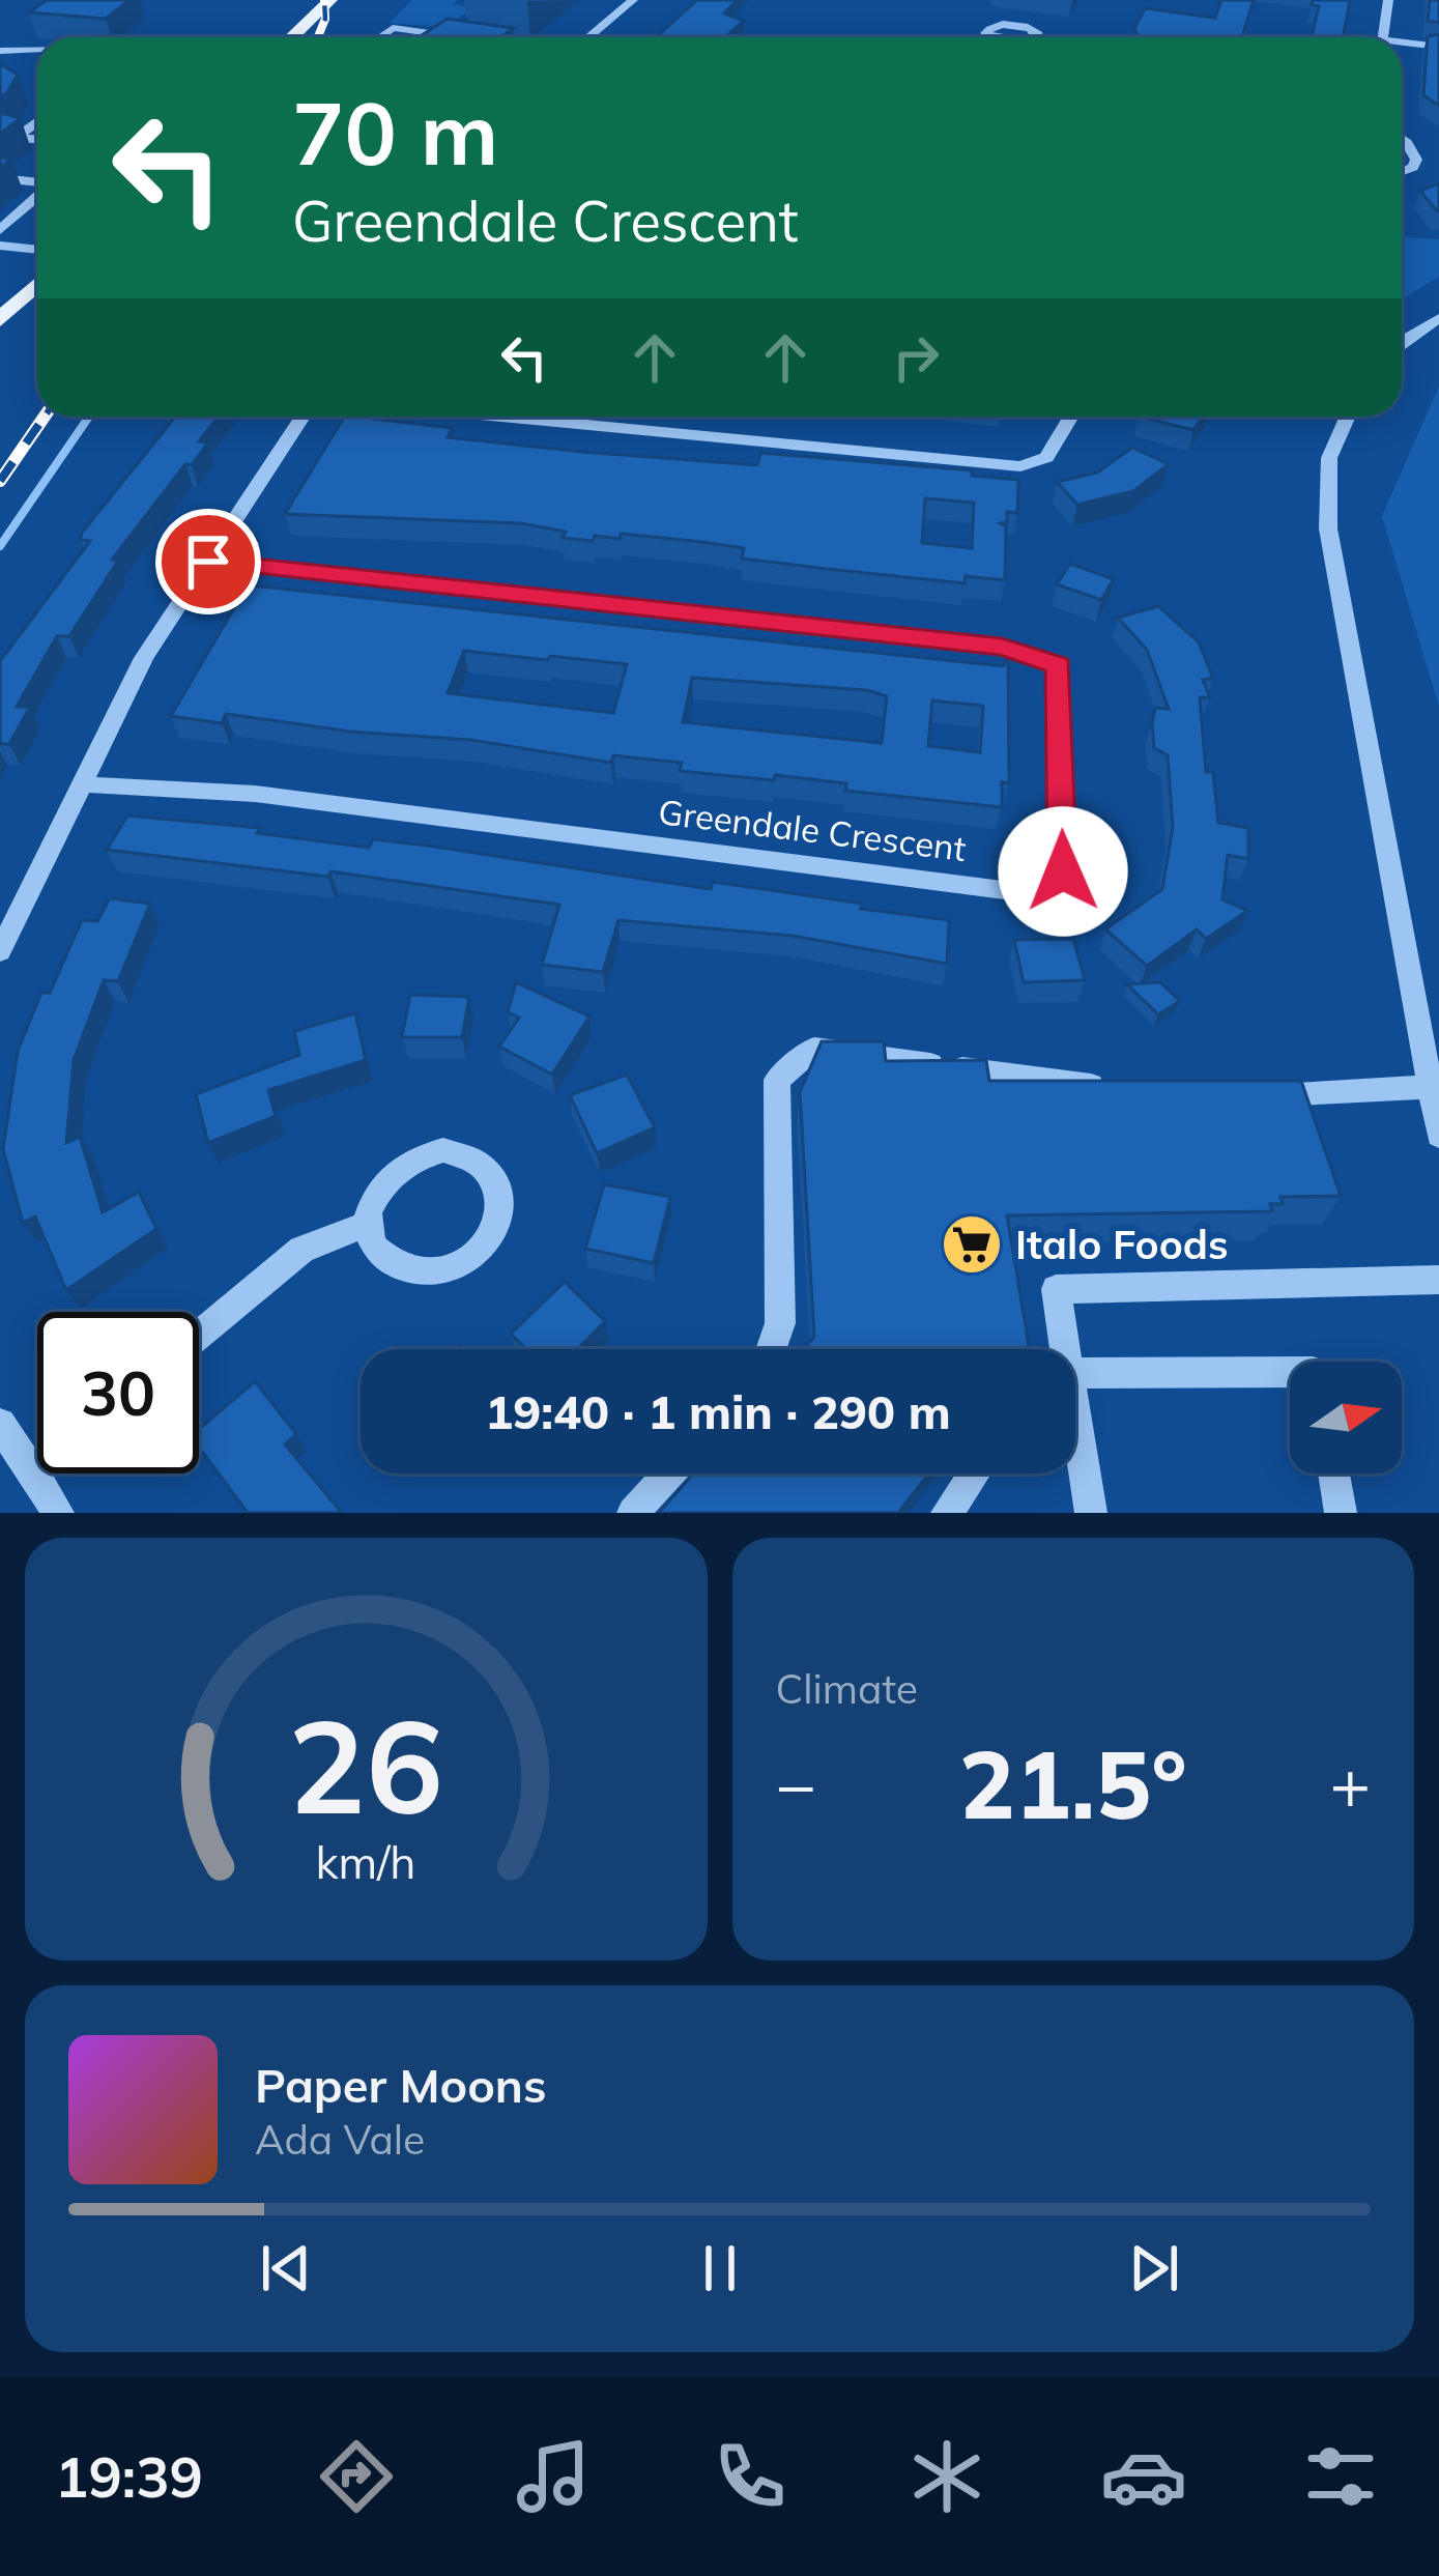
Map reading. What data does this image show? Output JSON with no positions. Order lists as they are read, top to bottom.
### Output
{
  "streets": {
    "street": ["Greendale Crescent"]
  },
  "places": {
    "supermarket": ["Italo Foods"]
  },
  "north": "right",
  "page": {
    "turn": ["70 m", "Greendale Crescent"],
    "limit": "30",
    "trip": "19:40 · 1 min · 290 m",
    "tile": "Climate",
    "heat": ["−", "21.5°", "+"],
    "song": ["Paper Moons", "Ada Vale"],
    "tabs": "19:39",
    "gauge": ["26", "km/h"]
  }
}
